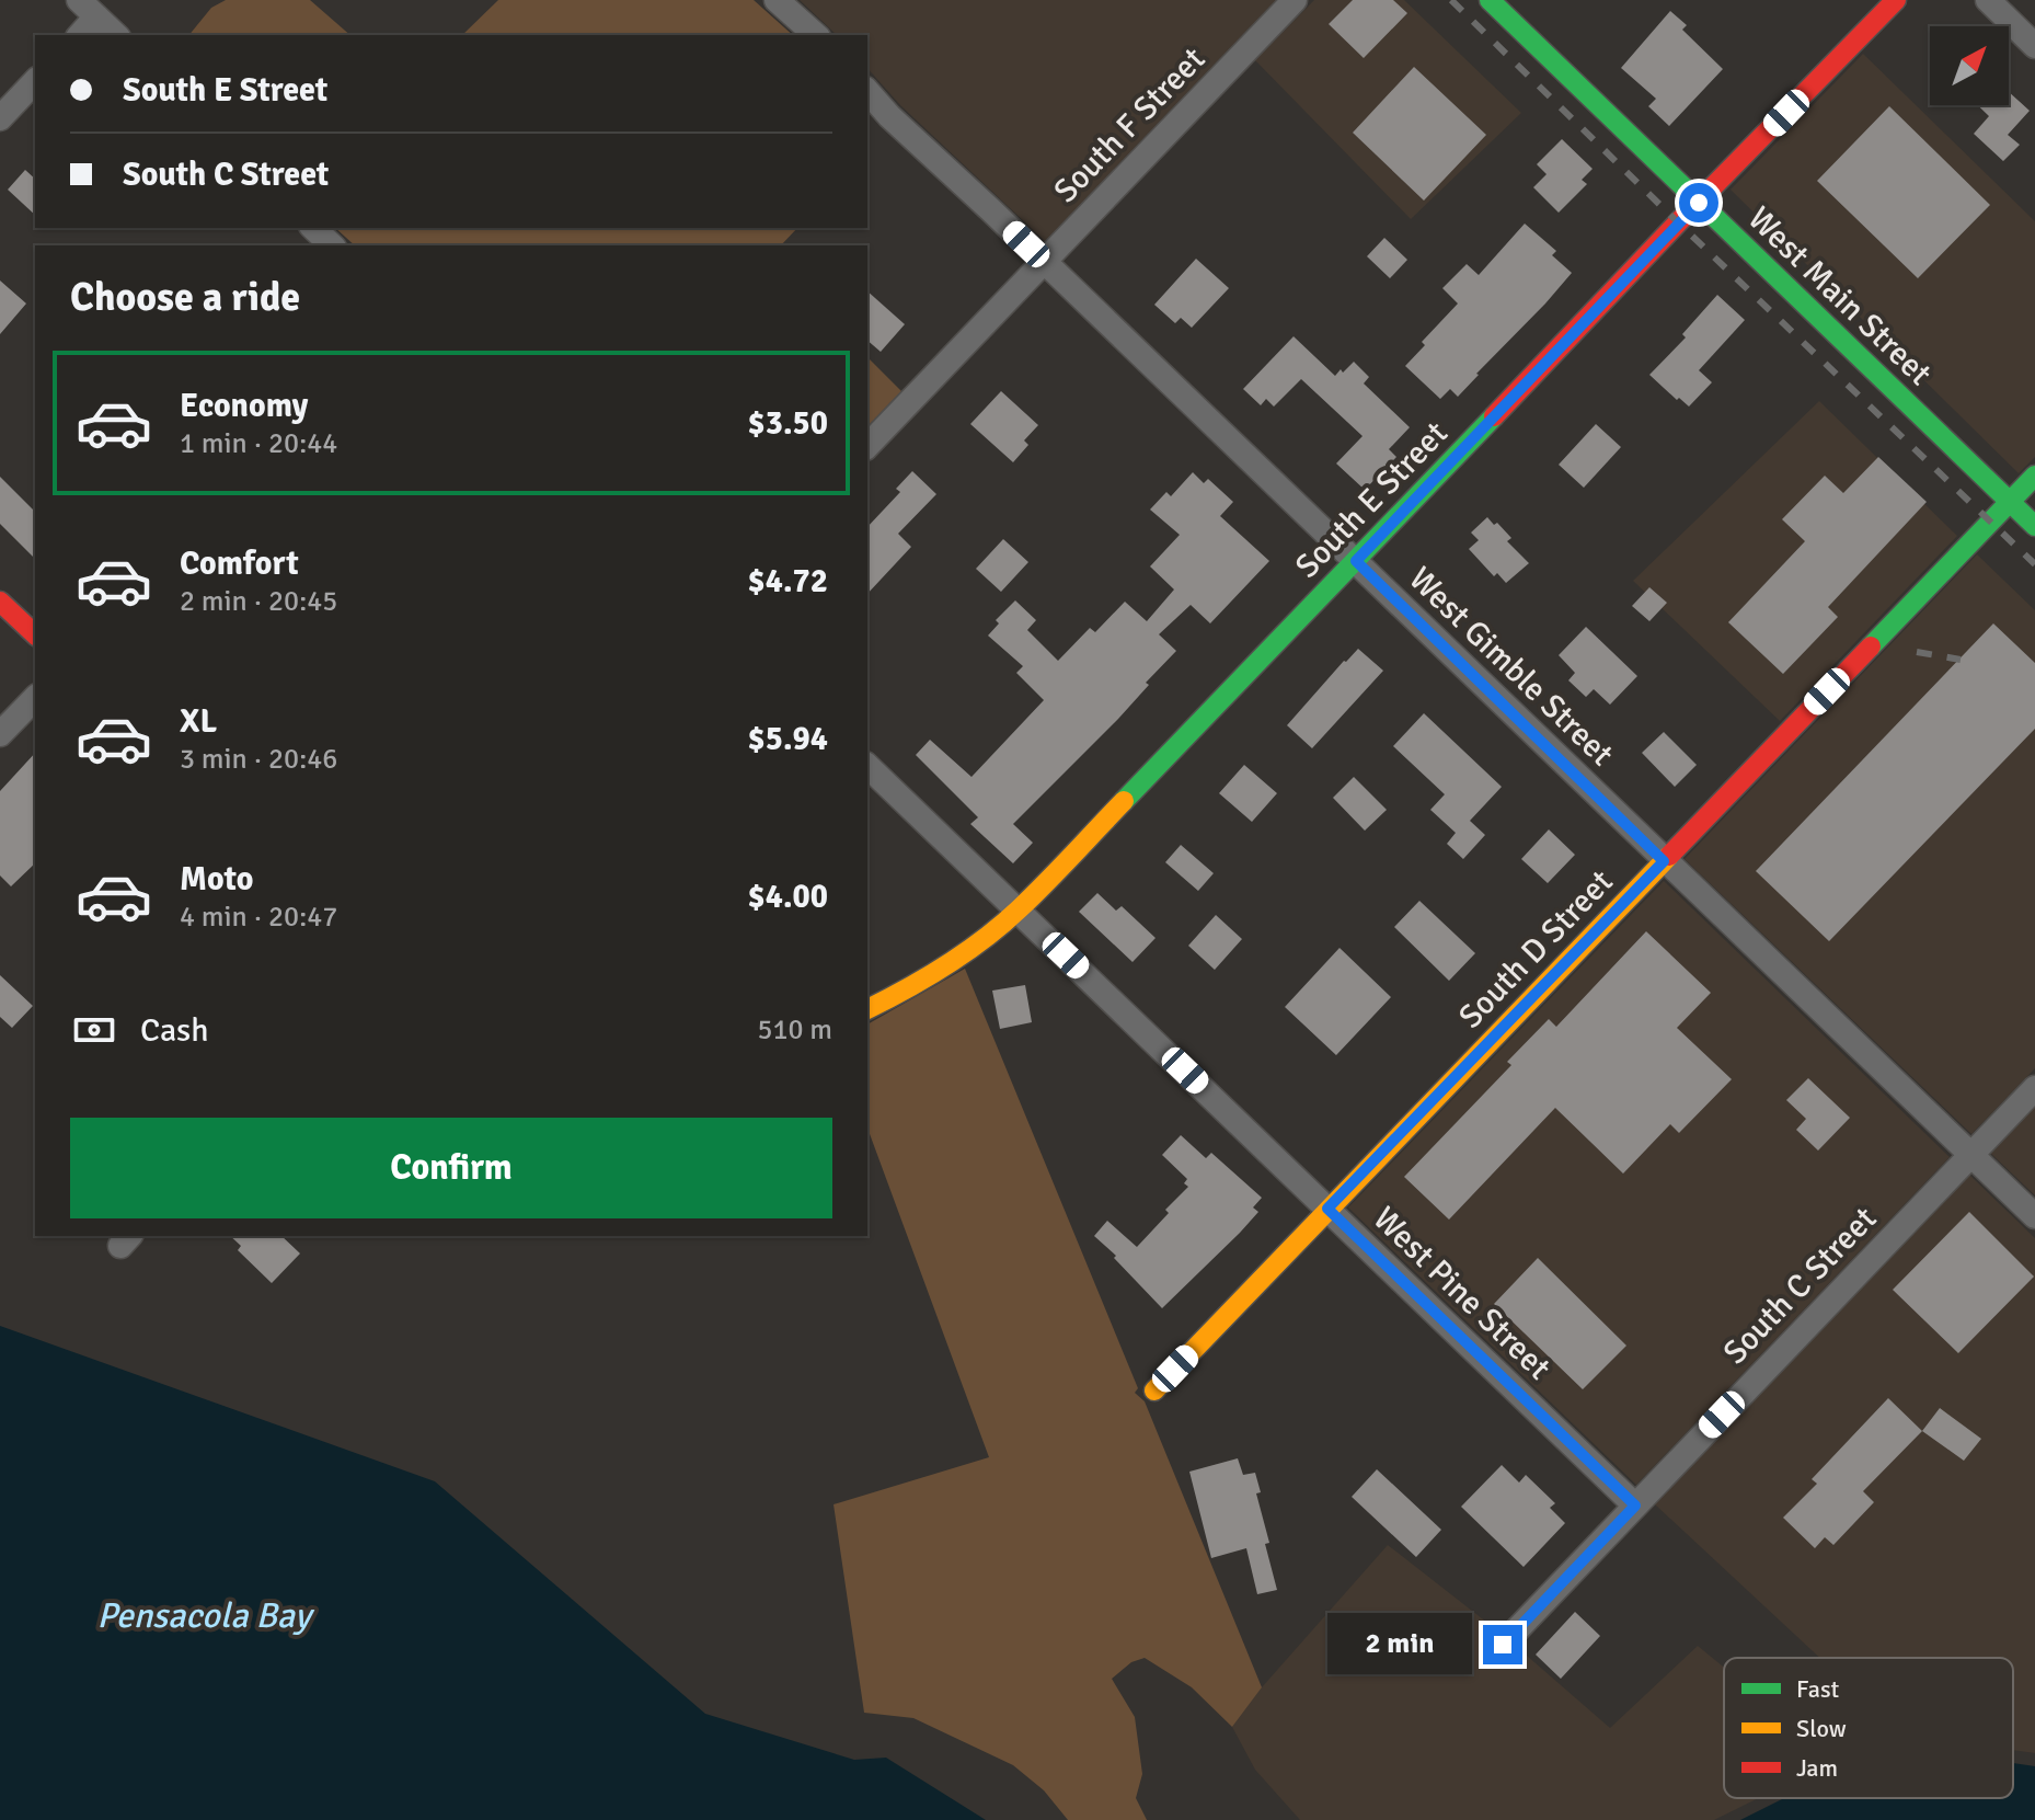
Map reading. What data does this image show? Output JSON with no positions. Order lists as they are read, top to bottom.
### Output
{
  "streets": {
    "street": [
      "South F Street",
      "West Main Street",
      "South E Street",
      "West Gimble Street",
      "South D Street",
      "South C Street",
      "West Pine Street"
    ]
  },
  "crossings": [
    ["South F Street", "West Gimble Street"],
    ["West Main Street", "South E Street"],
    ["West Main Street", "South D Street"],
    ["South E Street", "West Gimble Street"],
    ["South E Street", "West Pine Street"],
    ["West Gimble Street", "South D Street"],
    ["West Gimble Street", "South C Street"],
    ["South D Street", "West Pine Street"],
    ["South C Street", "West Pine Street"]
  ],
  "water": ["Pensacola Bay"],
  "legend": ["Fast", "Slow", "Jam"],
  "north": "top right",
  "page": {
    "banner": ["South E Street", "South C Street"],
    "heading": "Choose a ride",
    "list": [
      {
        "name": "Economy",
        "note": "1 min · 20:44",
        "value": "$3.50"
      },
      {
        "name": "Comfort",
        "note": "2 min · 20:45",
        "value": "$4.72"
      },
      {
        "name": "XL",
        "note": "3 min · 20:46",
        "value": "$5.94"
      },
      {
        "name": "Moto",
        "note": "4 min · 20:47",
        "value": "$4.00"
      }
    ],
    "pay": ["Cash", "510 m"],
    "buttons": "Confirm",
    "bubble": "2 min"
  }
}
